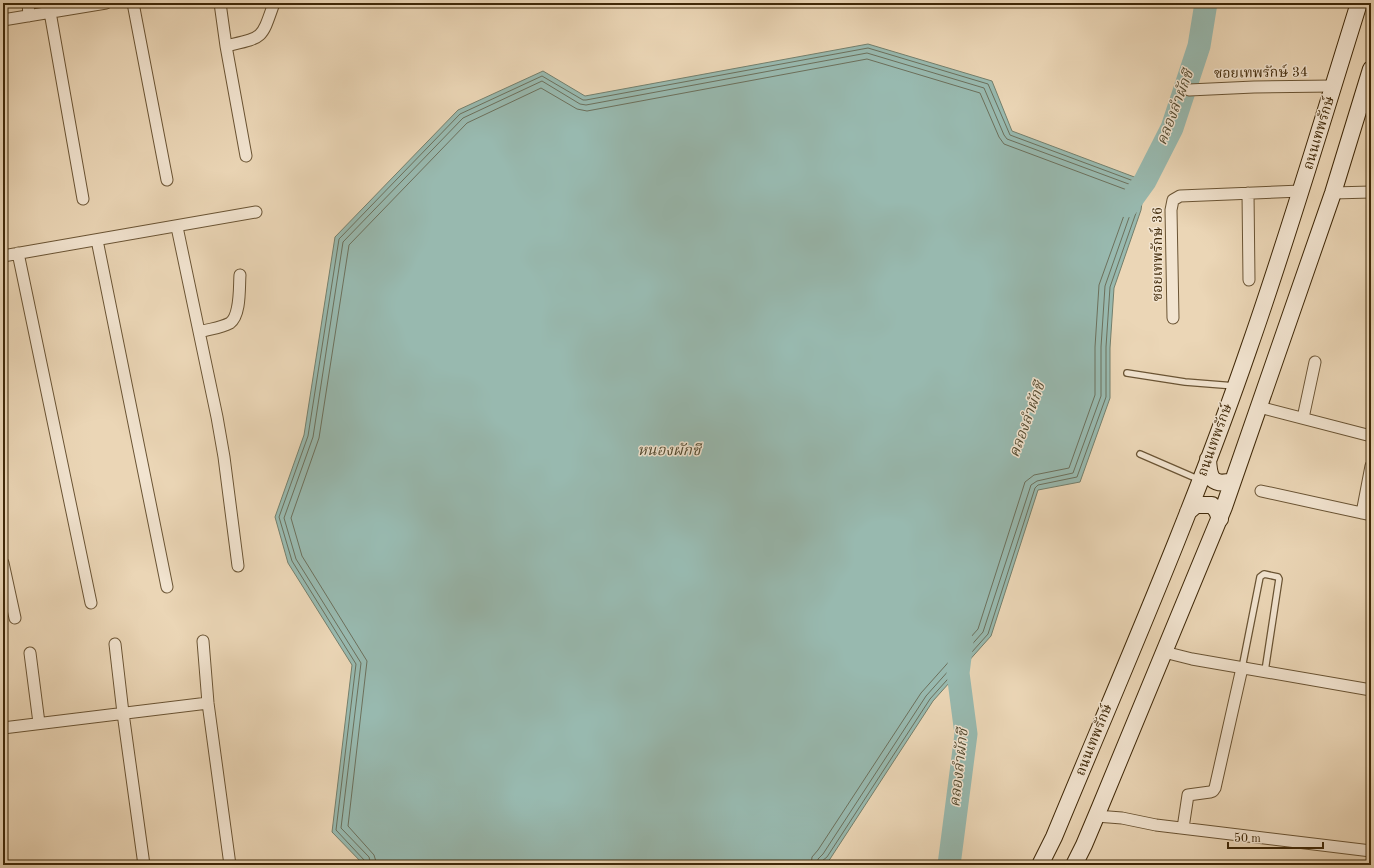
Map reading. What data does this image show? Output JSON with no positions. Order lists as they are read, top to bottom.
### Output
{
  "streets": {
    "main road": ["ถนนเทพรักษ์"],
    "street": ["ซอยเทพรักษ์ 34", "ซอยเทพรักษ์ 36"]
  },
  "crossings": [
    ["ซอยเทพรักษ์ 34", "ถนนเทพรักษ์"],
    ["ถนนเทพรักษ์", "ซอยเทพรักษ์ 36"]
  ],
  "water": ["คลองลำผักชี", "หนองผักชี"],
  "scale_bar": "50 m"
}
